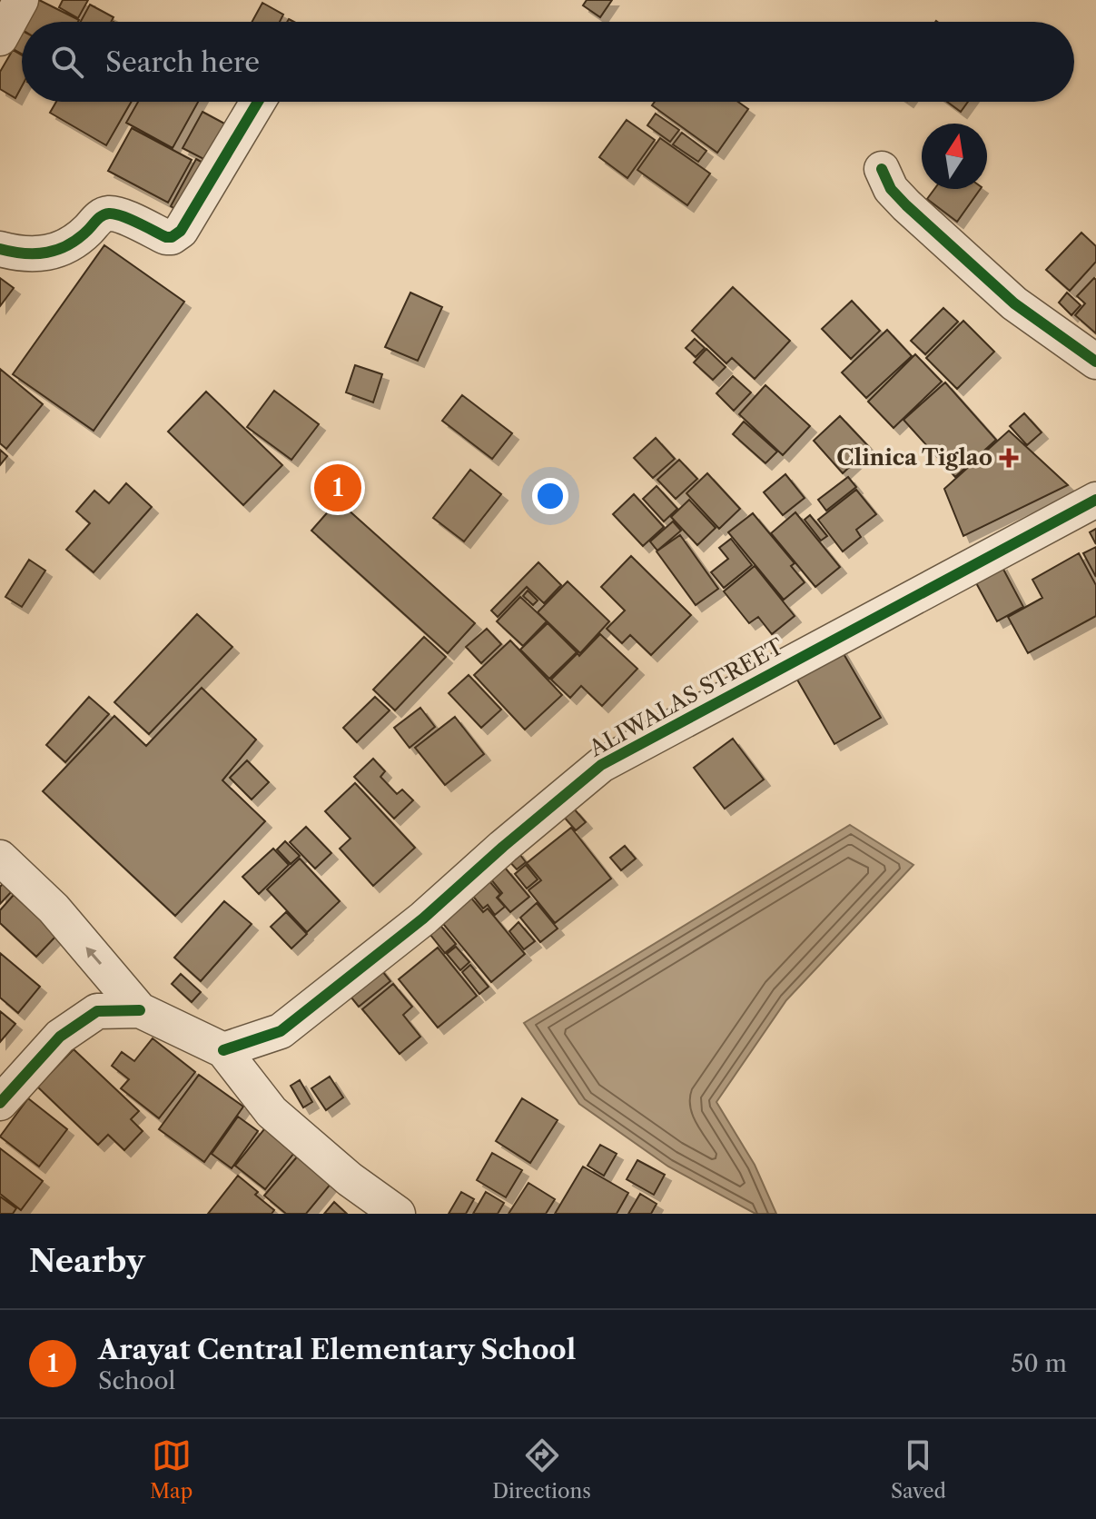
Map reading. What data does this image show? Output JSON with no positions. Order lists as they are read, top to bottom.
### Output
{
  "streets": {
    "street": ["ALIWALAS STREET"]
  },
  "places": {
    "health": ["Clinica Tiglao"]
  },
  "north": "top",
  "page": {
    "search": "Search here",
    "pins": "1",
    "heading": "Nearby",
    "list": [
      {
        "mark": "1",
        "name": "Arayat Central Elementary School",
        "note": "School",
        "value": "50 m"
      }
    ],
    "nav": ["Map", "Directions", "Saved"]
  }
}
